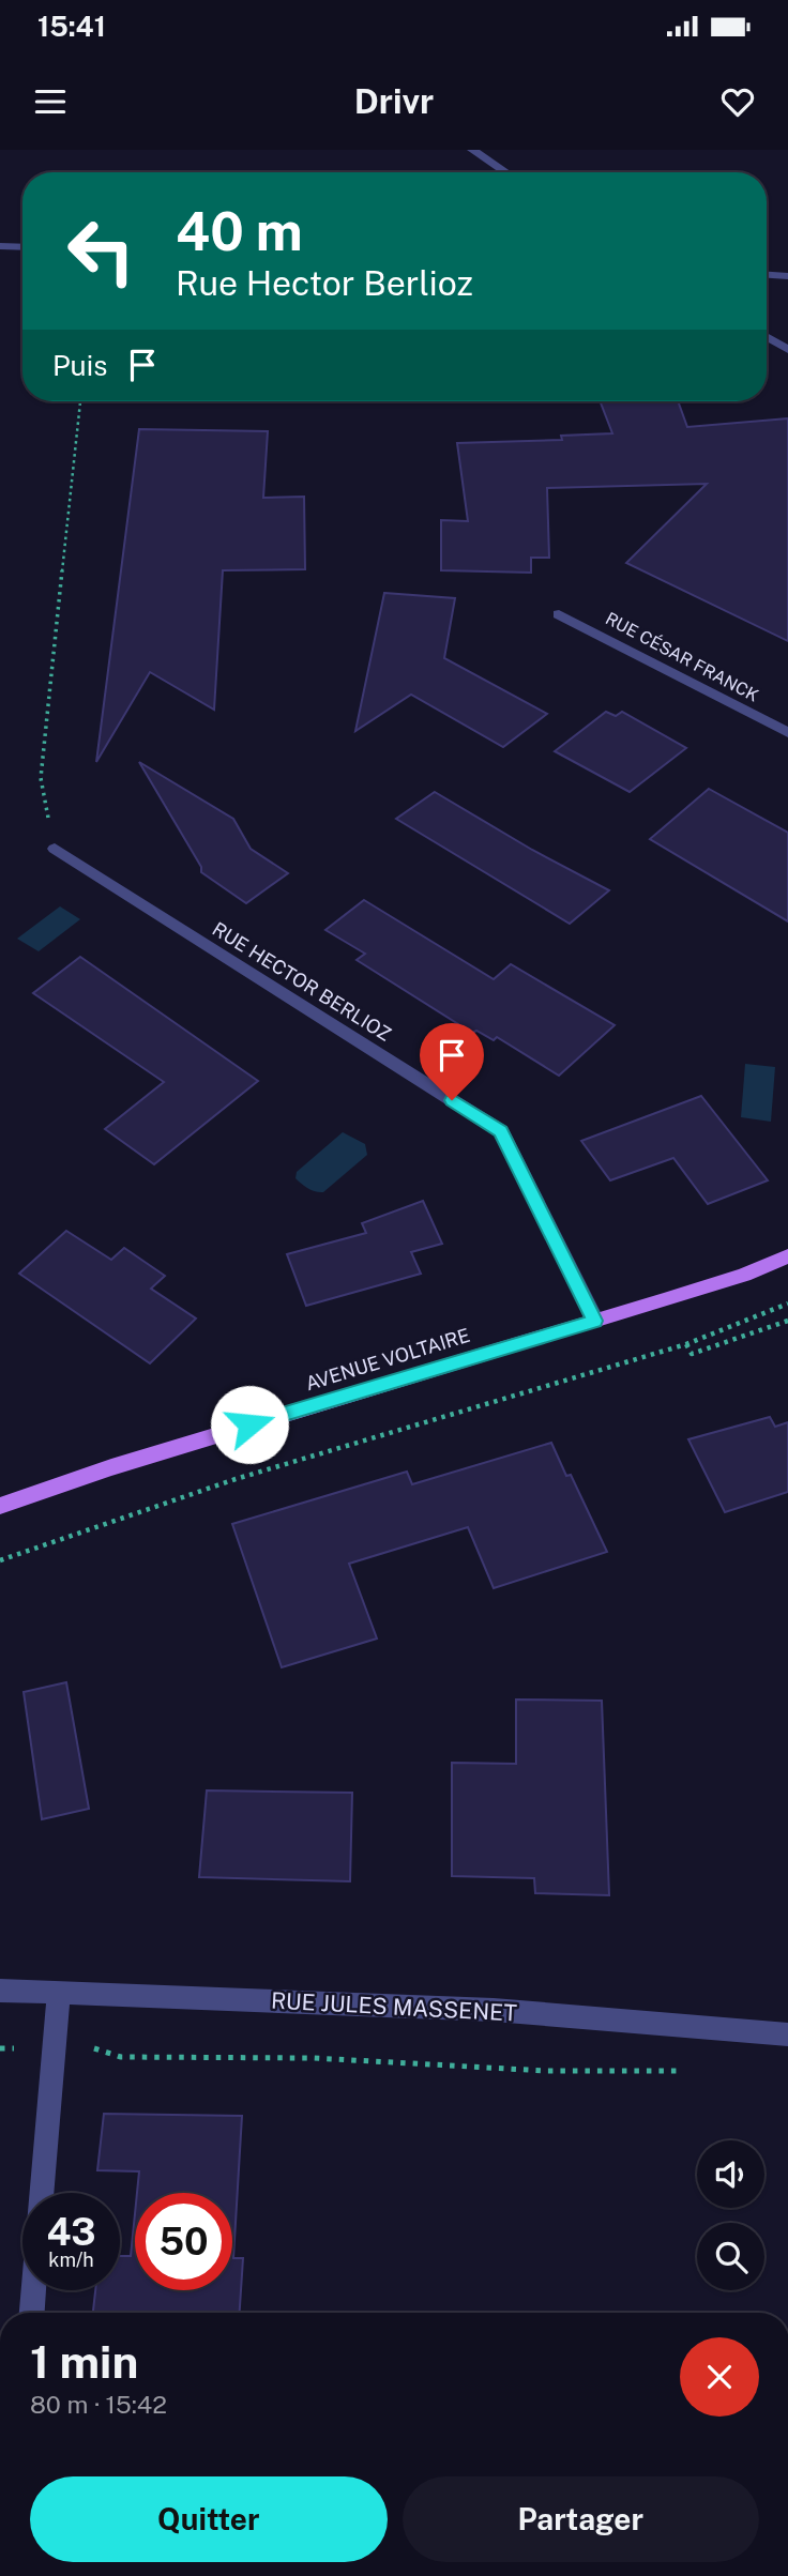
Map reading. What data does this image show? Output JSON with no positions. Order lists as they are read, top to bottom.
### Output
{
  "streets": {
    "main road": ["AVENUE VOLTAIRE"],
    "street": ["RUE CÉSAR FRANCK", "RUE HECTOR BERLIOZ", "RUE JULES MASSENET"]
  },
  "crossings": [
    ["RUE HECTOR BERLIOZ", "AVENUE VOLTAIRE"]
  ],
  "page": {
    "status": "15:41",
    "header": "Drivr",
    "turn": ["40 m", "Rue Hector Berlioz"],
    "then": "Puis",
    "speed": "43 km/h",
    "limit": "50",
    "heading": ["1 min", "80 m · 15:42"],
    "buttons": ["Quitter", "Partager"]
  }
}
